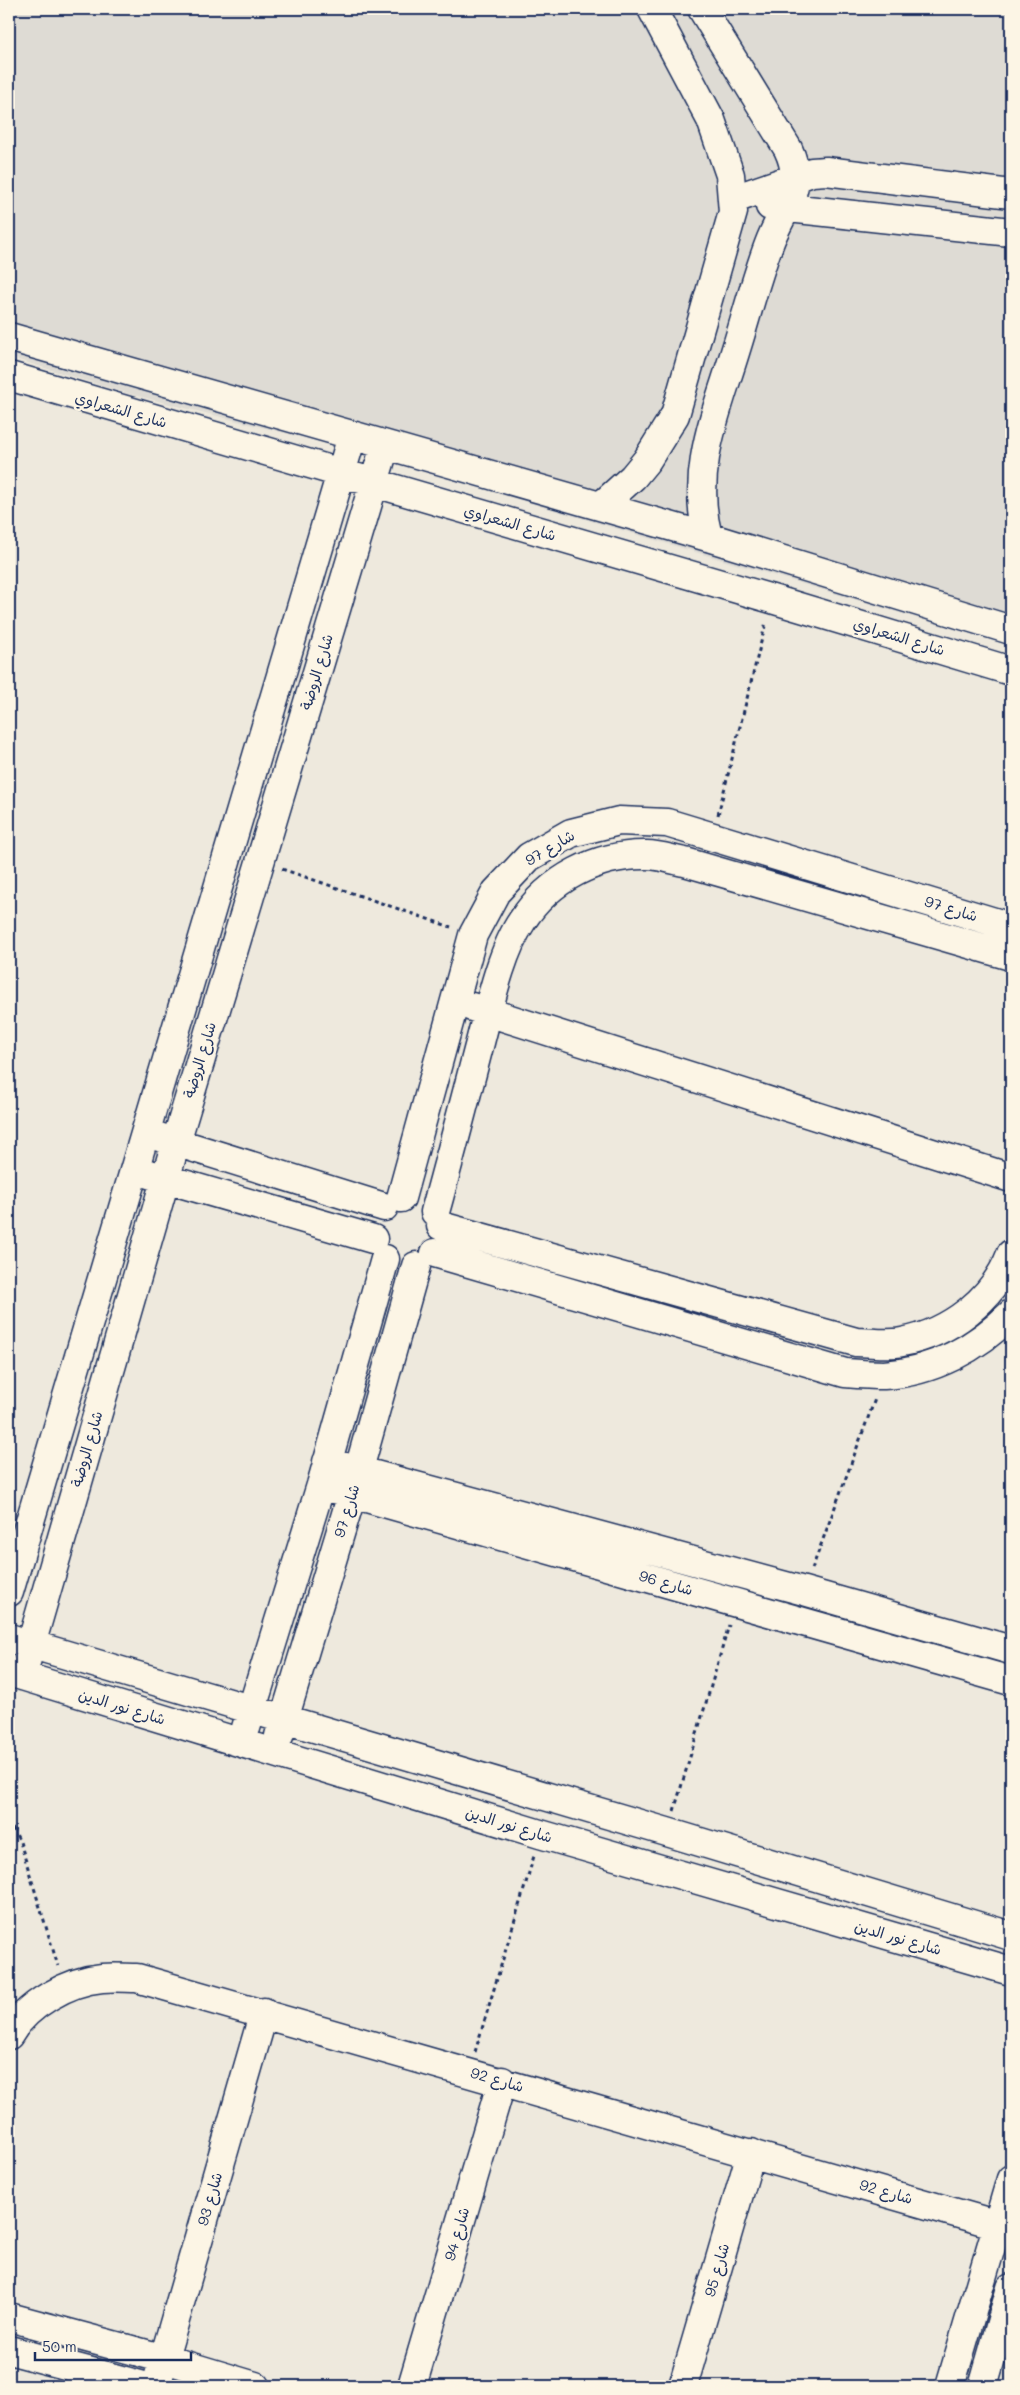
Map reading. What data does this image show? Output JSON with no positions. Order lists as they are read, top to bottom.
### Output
{
  "streets": {
    "street": [
      "شارع الشعراوي",
      "شارع الروضة",
      "شارع 97",
      "شارع 96",
      "شارع نور الدين",
      "شارع 92",
      "شارع 93",
      "شارع 94",
      "شارع 95"
    ]
  },
  "crossings": [
    ["شارع الشعراوي", "شارع الروضة"],
    ["شارع الروضة", "شارع نور الدين"],
    ["شارع 97", "شارع 96"],
    ["شارع 97", "شارع نور الدين"],
    ["شارع 92", "شارع 93"],
    ["شارع 92", "شارع 94"],
    ["شارع 92", "شارع 95"]
  ],
  "scale_bar": "50 m"
}
